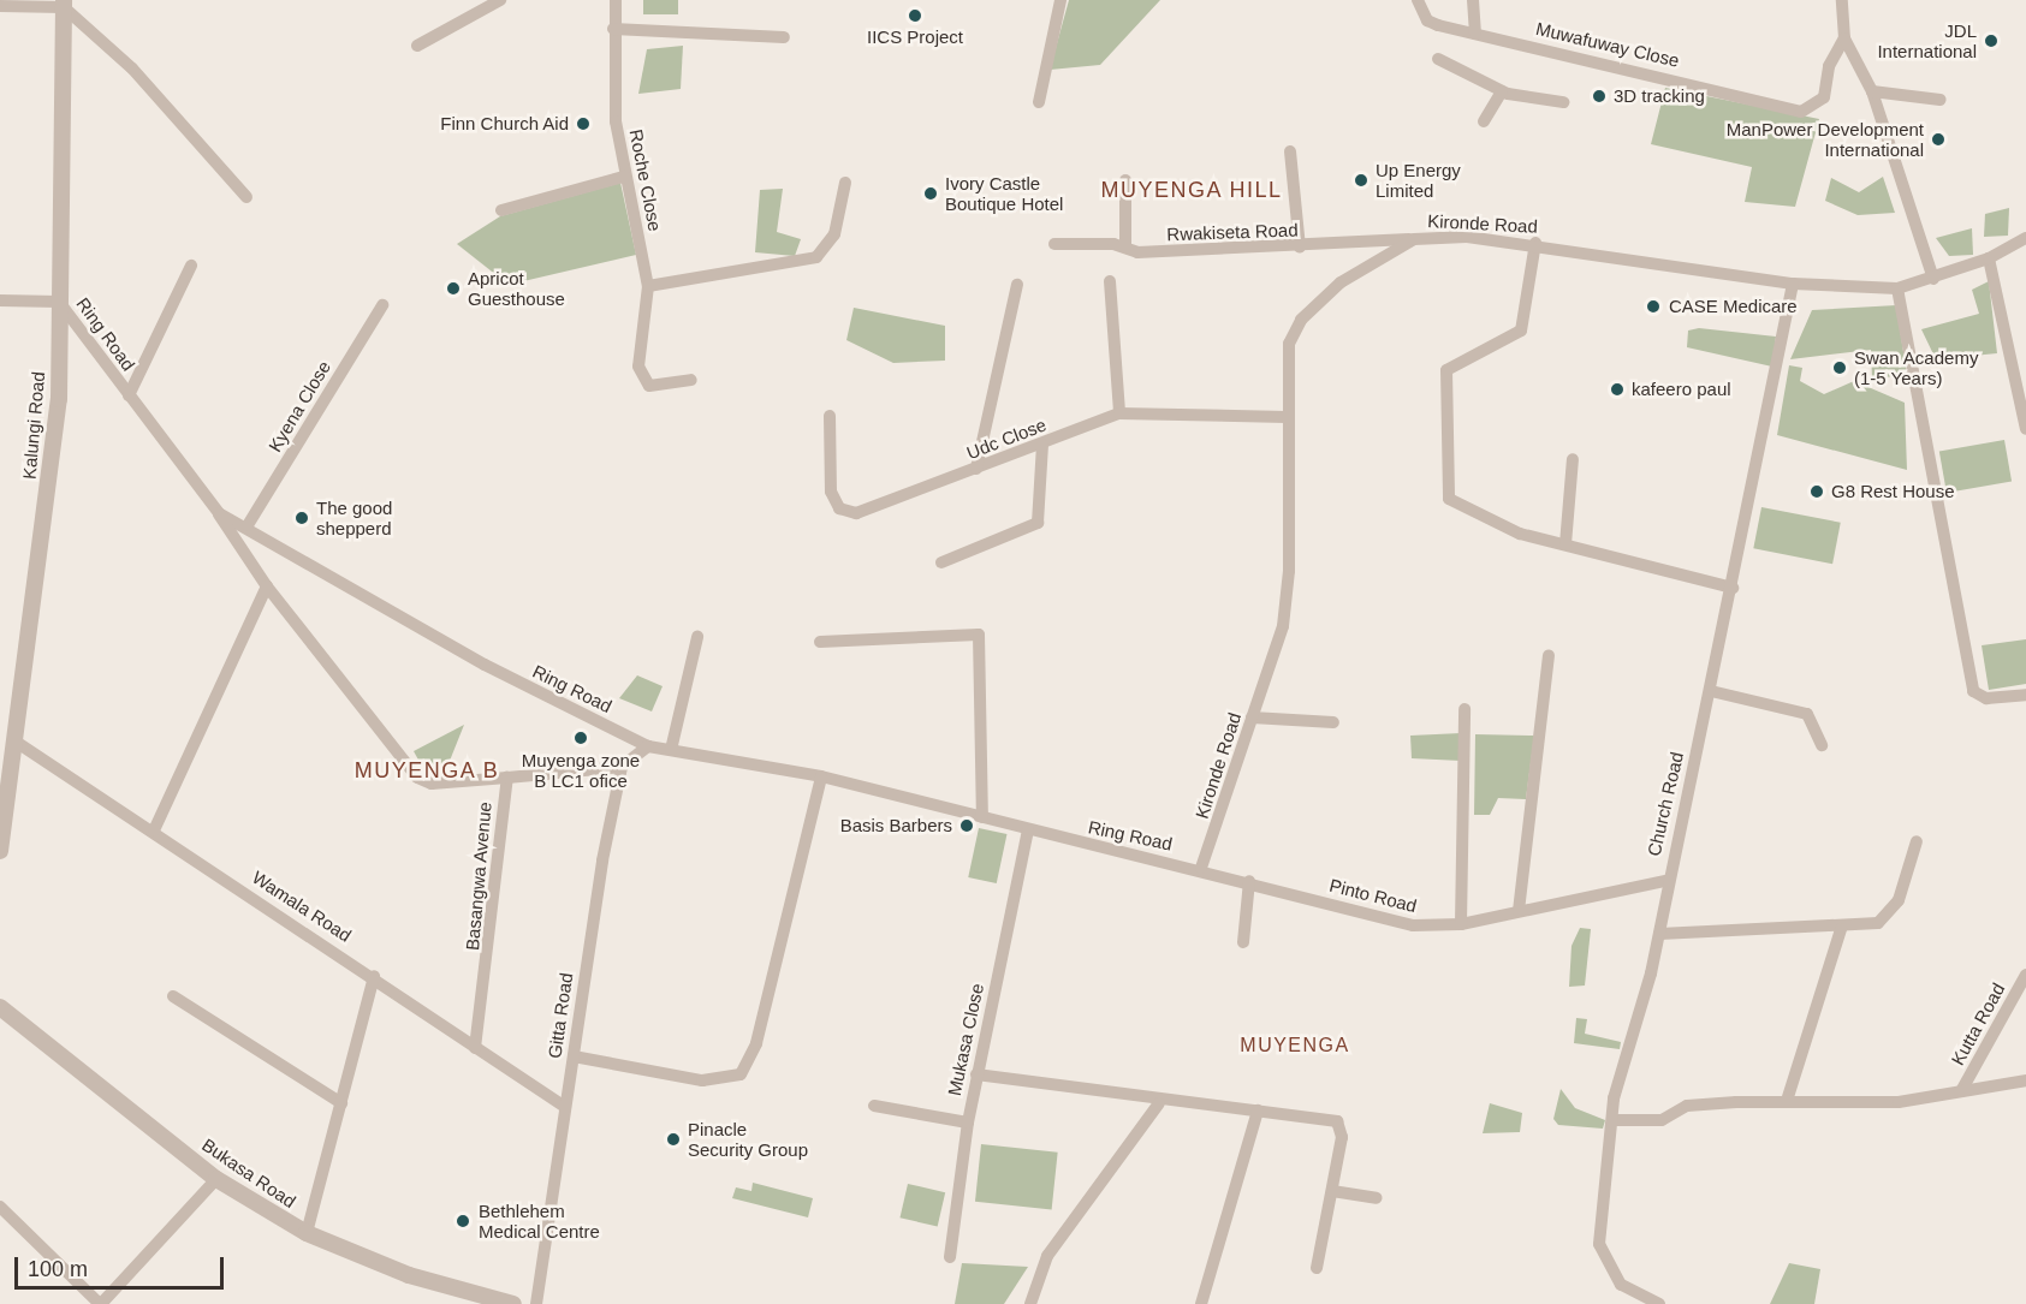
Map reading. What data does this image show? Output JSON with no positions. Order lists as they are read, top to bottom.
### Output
{
  "streets": {
    "street": [
      "Muwafuway Close",
      "Roche Close",
      "Kironde Road",
      "Rwakiseta Road",
      "Ring Road",
      "Kyena Close",
      "Kalungi Road",
      "Udc Close",
      "Church Road",
      "Basangwa Avenue",
      "Pinto Road",
      "Wamala Road",
      "Gitta Road",
      "Kutta Road",
      "Mukasa Close",
      "Bukasa Road"
    ]
  },
  "crossings": [
    ["Kironde Road", "Rwakiseta Road"],
    ["Kironde Road", "Ring Road"],
    ["Kironde Road", "Udc Close"],
    ["Kironde Road", "Church Road"],
    ["Kironde Road", "Pinto Road"],
    ["Ring Road", "Kyena Close"],
    ["Ring Road", "Kalungi Road"],
    ["Ring Road", "Pinto Road"],
    ["Ring Road", "Mukasa Close"],
    ["Kalungi Road", "Wamala Road"],
    ["Church Road", "Pinto Road"],
    ["Basangwa Avenue", "Wamala Road"],
    ["Wamala Road", "Gitta Road"]
  ],
  "districts": ["MUYENGA HILL", "MUYENGA B", "MUYENGA"],
  "places": [
    "IICS Project",
    "JDL International",
    "3D tracking",
    "Finn Church Aid",
    "ManPower Development International",
    "Up Energy Limited",
    "Ivory Castle Boutique Hotel",
    "Apricot Guesthouse",
    "CASE Medicare",
    "Swan Academy (1-5 Years)",
    "kafeero paul",
    "G8 Rest House",
    "The good shepperd",
    "Muyenga zone B LC1 ofice",
    "Basis Barbers",
    "Pinacle Security Group",
    "Bethlehem Medical Centre"
  ],
  "scale_bar": "100 m"
}
